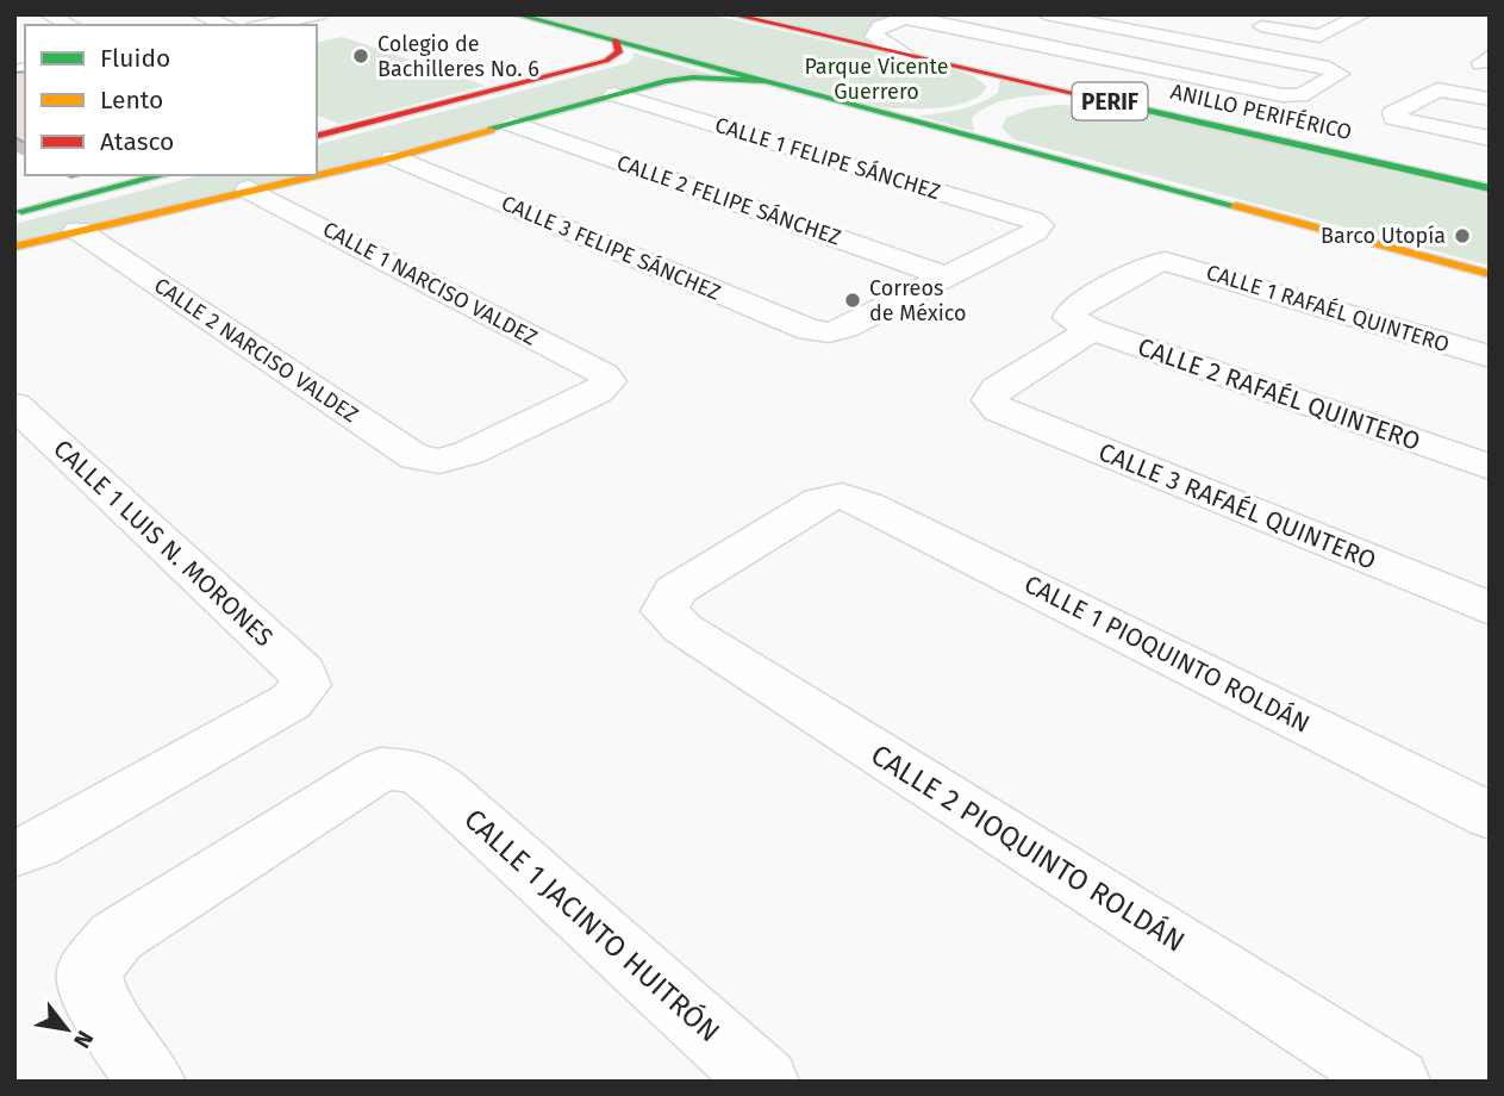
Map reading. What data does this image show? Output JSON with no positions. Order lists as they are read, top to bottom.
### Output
{
  "streets": {
    "main road": ["PERIF", "ANILLO PERIFÉRICO"],
    "street": [
      "CALLE 1 FELIPE SÁNCHEZ",
      "CALLE 2 FELIPE SÁNCHEZ",
      "CALLE 3 FELIPE SÁNCHEZ",
      "CALLE 1 NARCISO VALDEZ",
      "CALLE 1 RAFAÉL QUINTERO",
      "CALLE 2 NARCISO VALDEZ",
      "CALLE 2 RAFAÉL QUINTERO",
      "CALLE 3 RAFAÉL QUINTERO",
      "CALLE 1 LUIS N. MORONES",
      "CALLE 1 PIOQUINTO ROLDÁN",
      "CALLE 2 PIOQUINTO ROLDÁN",
      "CALLE 1 JACINTO HUITRÓN"
    ]
  },
  "crossings": [
    ["CALLE 1 FELIPE SÁNCHEZ", "CALLE 2 FELIPE SÁNCHEZ"],
    ["CALLE 1 FELIPE SÁNCHEZ", "CALLE 3 FELIPE SÁNCHEZ"],
    ["CALLE 2 FELIPE SÁNCHEZ", "CALLE 3 FELIPE SÁNCHEZ"],
    ["CALLE 1 NARCISO VALDEZ", "CALLE 2 NARCISO VALDEZ"],
    ["CALLE 1 RAFAÉL QUINTERO", "CALLE 2 RAFAÉL QUINTERO"],
    ["CALLE 1 PIOQUINTO ROLDÁN", "CALLE 2 PIOQUINTO ROLDÁN"]
  ],
  "parks": ["Parque Vicente Guerrero"],
  "places": ["Colegio de Bachilleres No. 6", "Barco Utopía", "Correos de México"],
  "legend": ["Fluido", "Lento", "Atasco"],
  "north": "bottom right"
}
